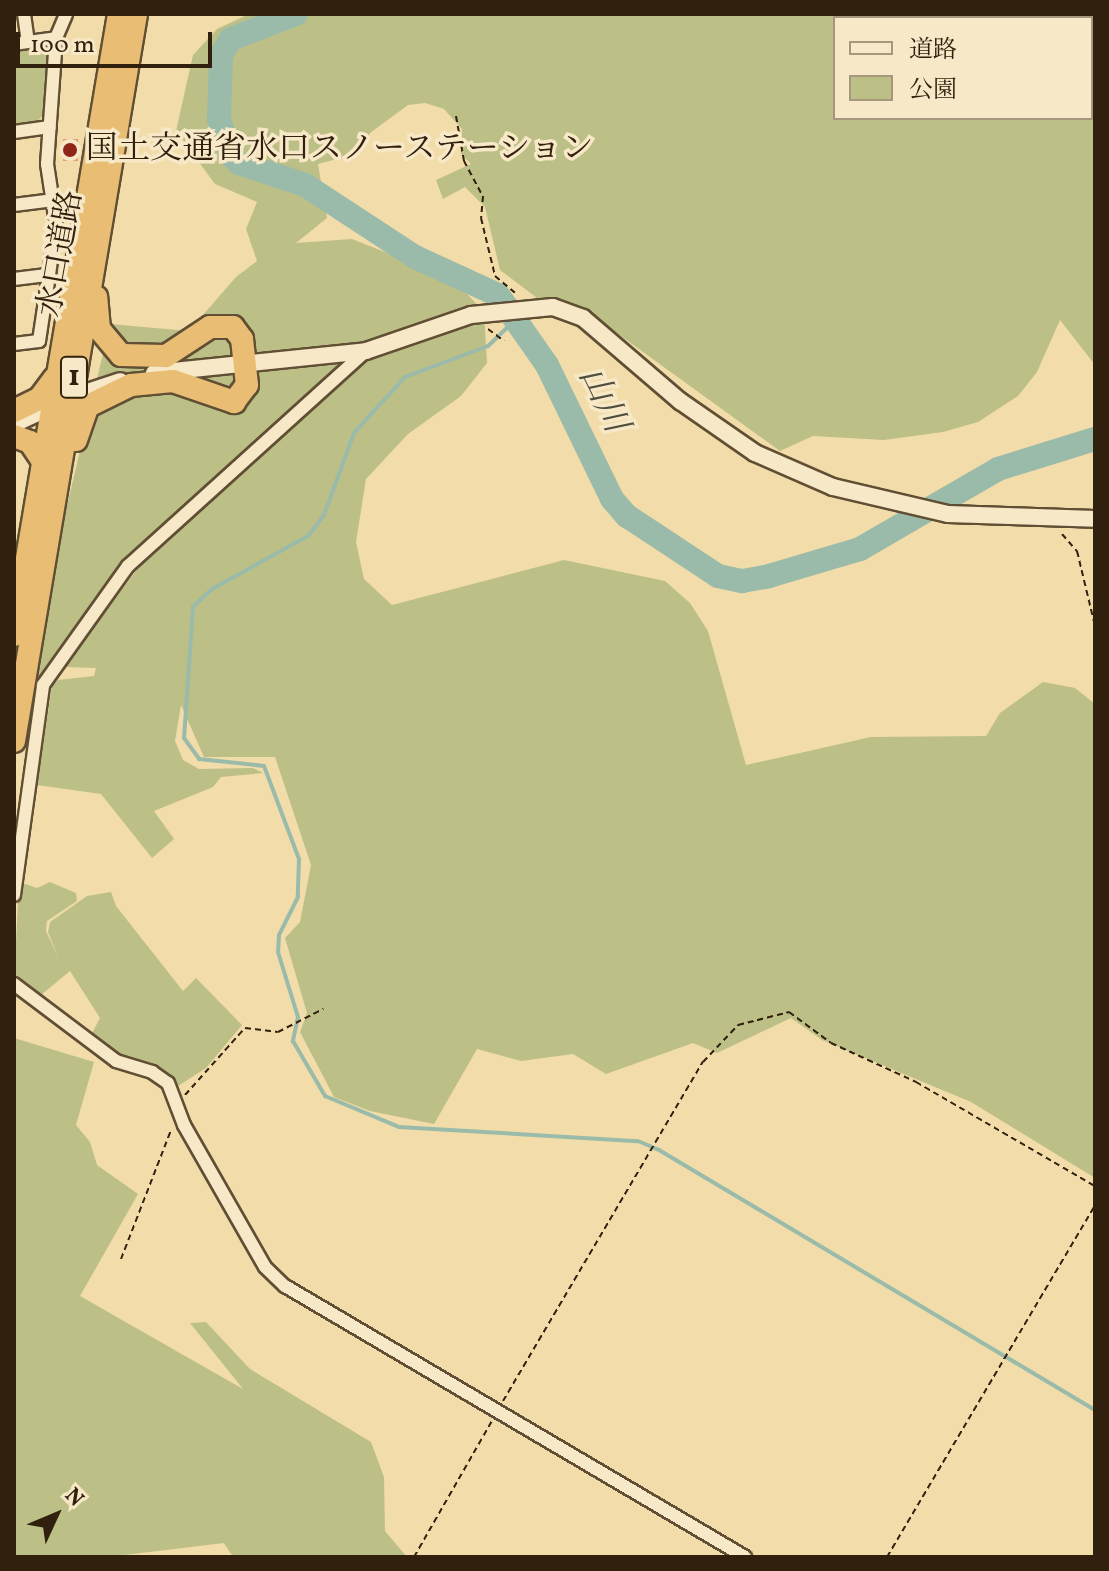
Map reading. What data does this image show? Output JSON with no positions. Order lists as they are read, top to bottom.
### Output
{
  "streets": {
    "highway": ["水口道路", "1"]
  },
  "water": ["山川"],
  "places": ["国土交通省水口スノーステーション"],
  "legend": ["道路", "公園"],
  "scale_bar": "100 m",
  "north": "top right"
}
